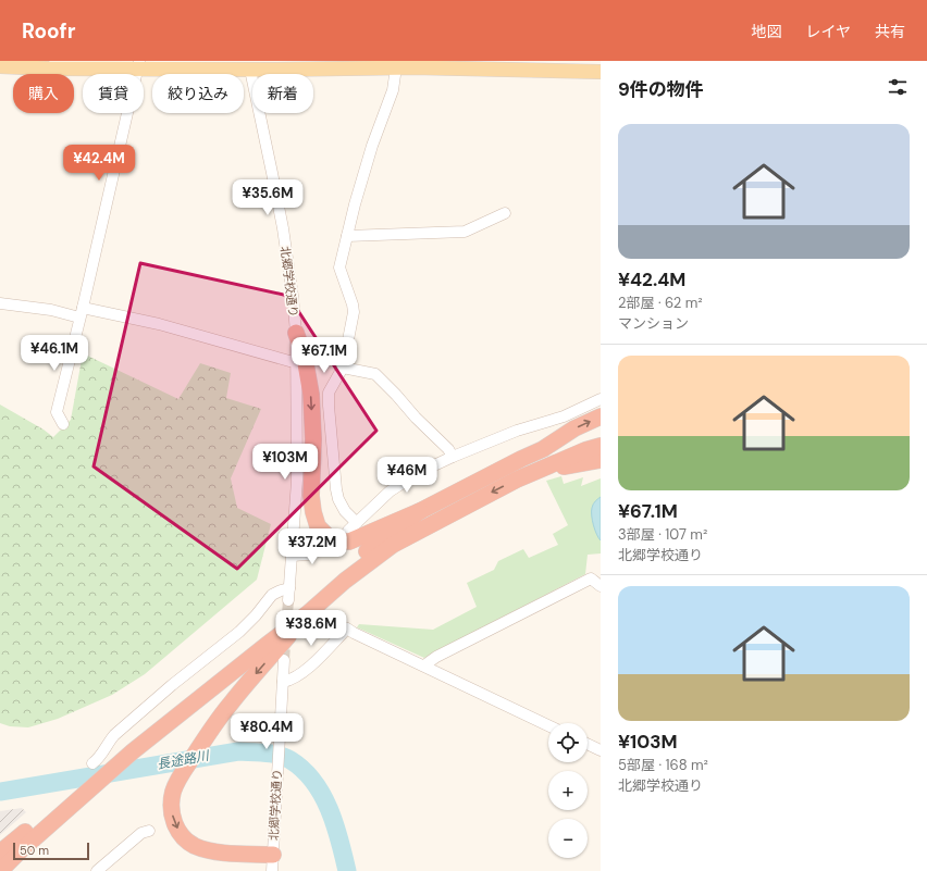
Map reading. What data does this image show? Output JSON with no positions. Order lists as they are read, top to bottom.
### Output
{
  "streets": {
    "street": ["北郷学校通り"]
  },
  "water": ["長途路川"],
  "scale_bar": "50 m",
  "page": {
    "header": "Roofr",
    "nav": ["地図", "レイヤ", "共有"],
    "heading": "9件の物件",
    "chip": [
      "購入",
      "賃貸",
      "絞り込み",
      "新着"
    ],
    "list": [
      {
        "name": "¥42.4M",
        "note": "2部屋 · 62 m² · マンション"
      },
      {
        "name": "¥67.1M",
        "note": "3部屋 · 107 m² · 北郷学校通り"
      },
      {
        "name": "¥103M",
        "note": "5部屋 · 168 m² · 北郷学校通り"
      }
    ],
    "price": [
      "¥42.4M",
      "¥35.6M",
      "¥46.1M",
      "¥67.1M",
      "¥103M",
      "¥46M",
      "¥37.2M",
      "¥38.6M",
      "¥80.4M"
    ],
    "map_buttons": ["+", "−"],
    "scale": "50 m"
  }
}
